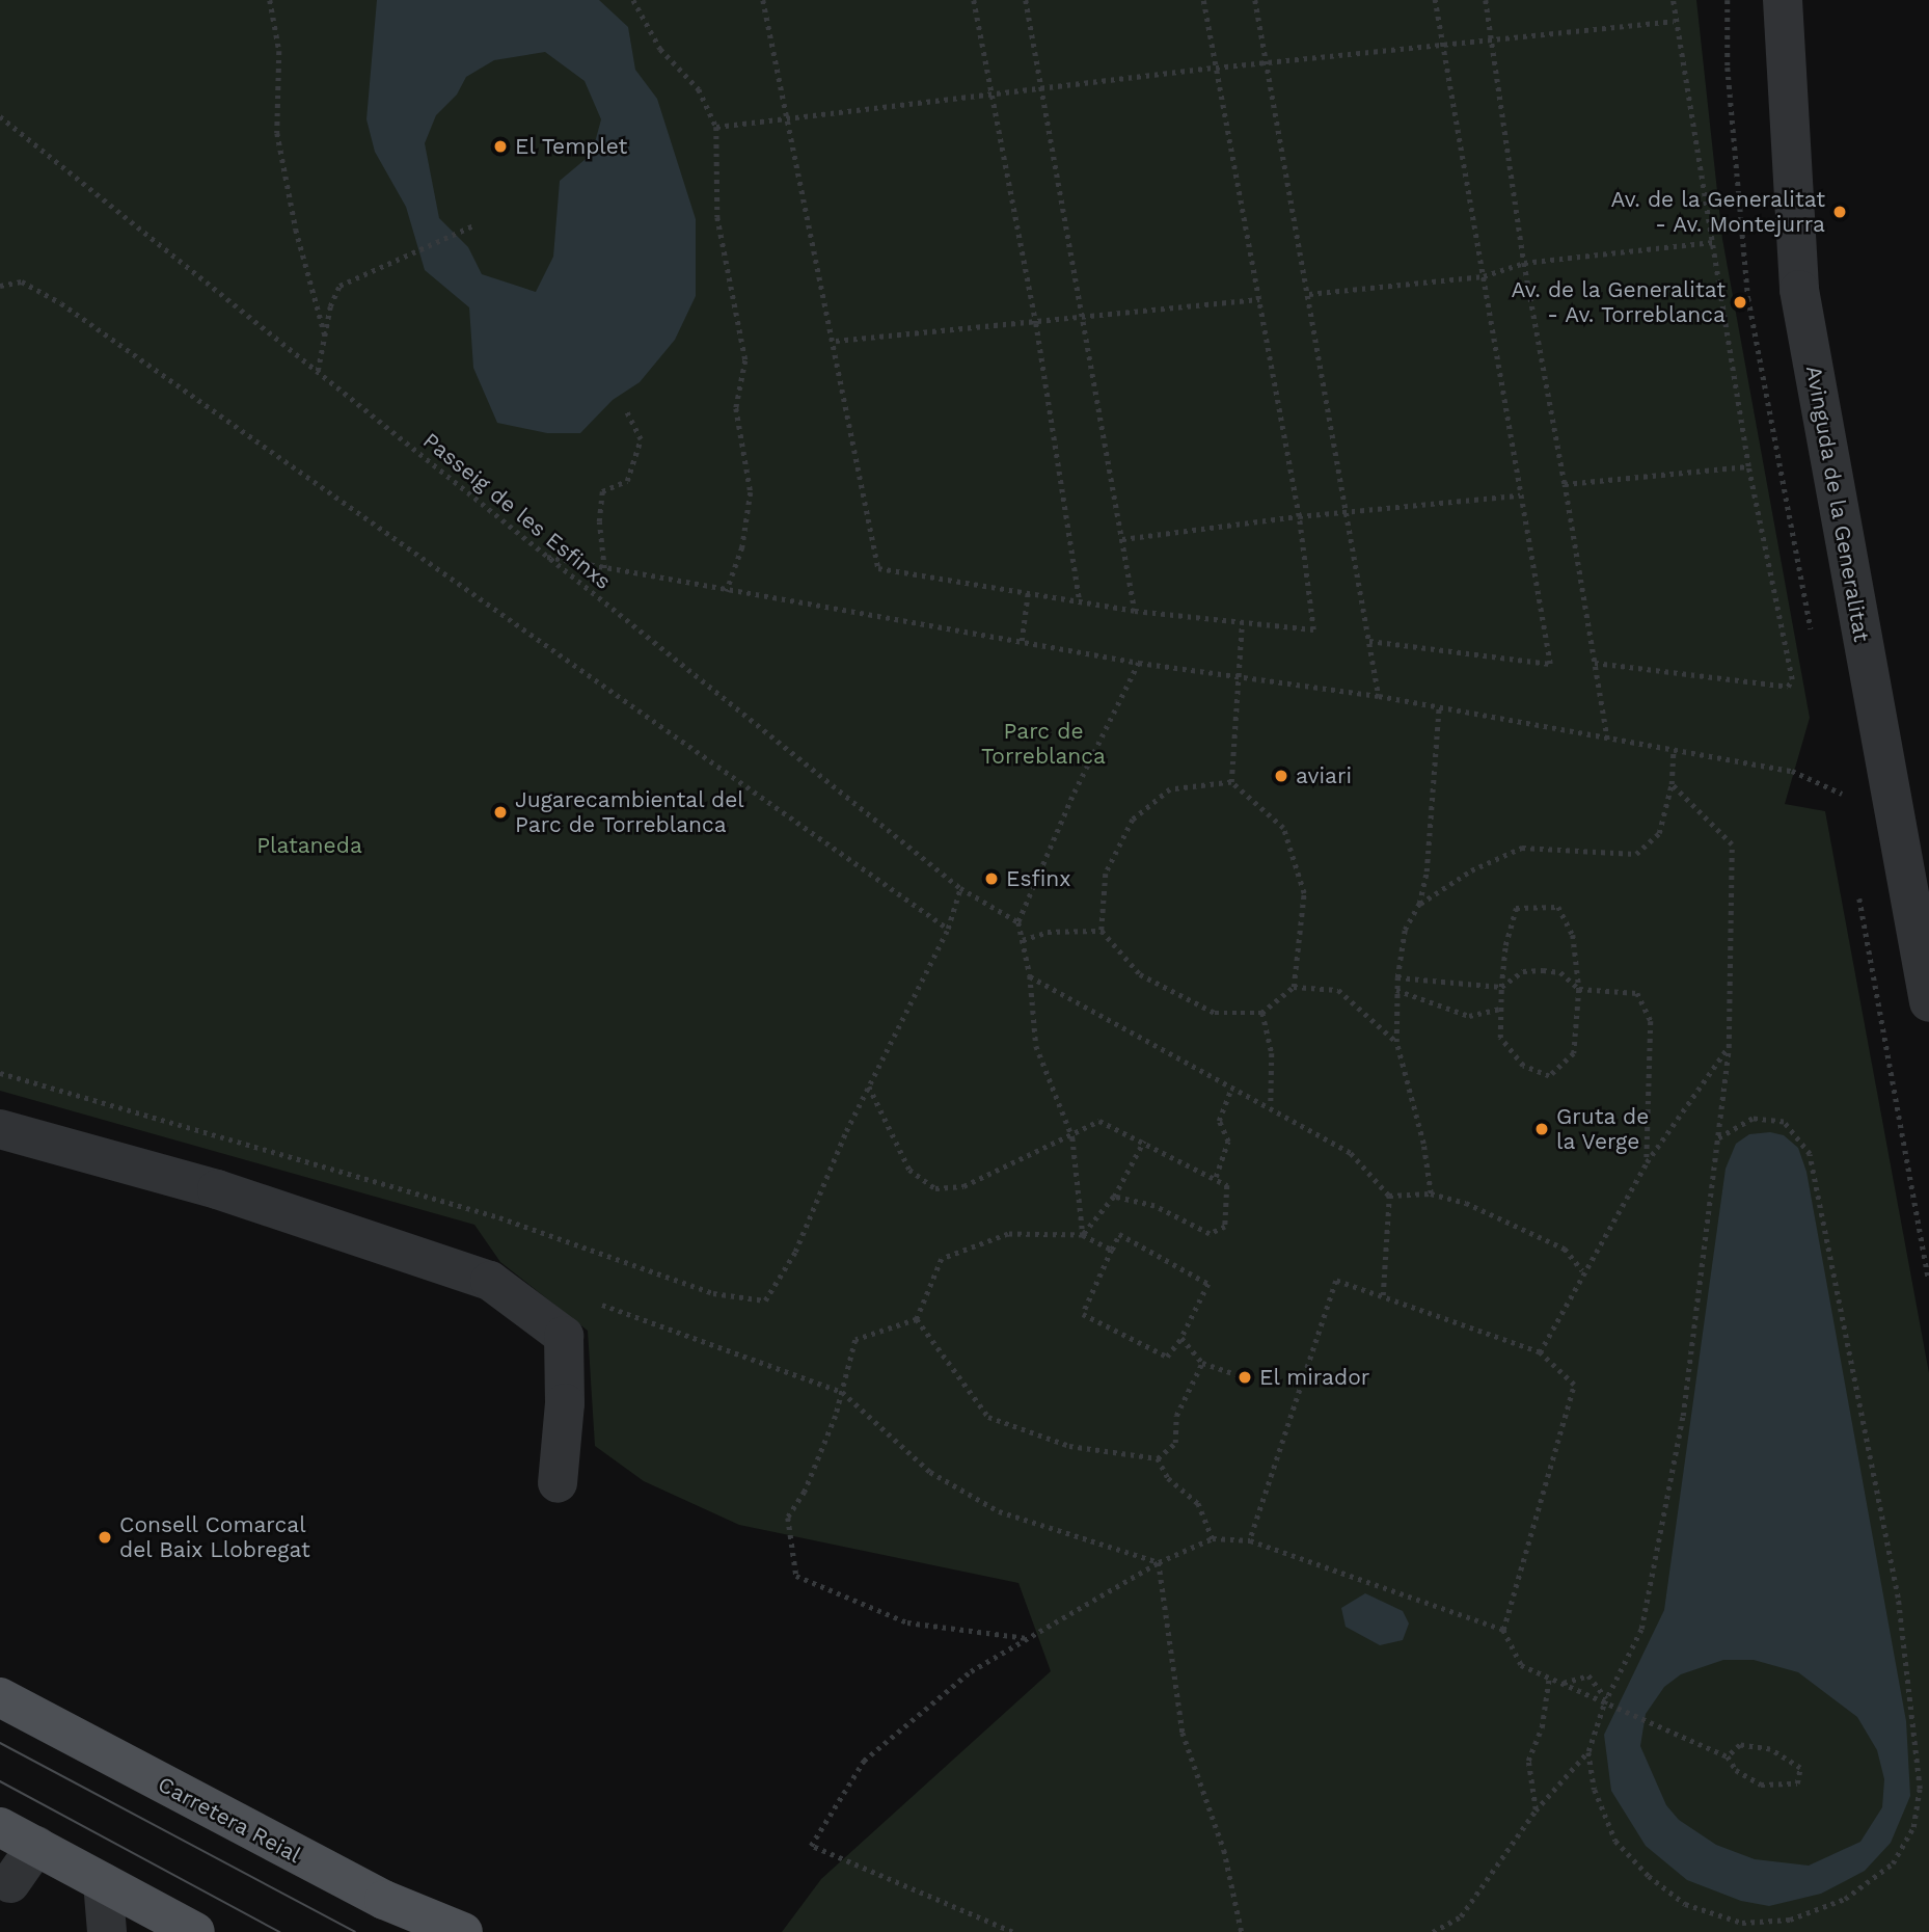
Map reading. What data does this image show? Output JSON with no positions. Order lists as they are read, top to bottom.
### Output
{
  "streets": {
    "main road": ["Carretera Reial"],
    "street": ["Avinguda de la Generalitat"],
    "path": ["Passeig de les Esfinxs"]
  },
  "parks": ["Parc de Torreblanca", "Plataneda"],
  "places": [
    "El Templet",
    "Av. de la Generalitat - Av. Montejurra",
    "Av. de la Generalitat - Av. Torreblanca",
    "aviari",
    "Jugarecambiental del Parc de Torreblanca",
    "Esfinx",
    "Gruta de la Verge",
    "El mirador",
    "Consell Comarcal del Baix Llobregat"
  ]
}
